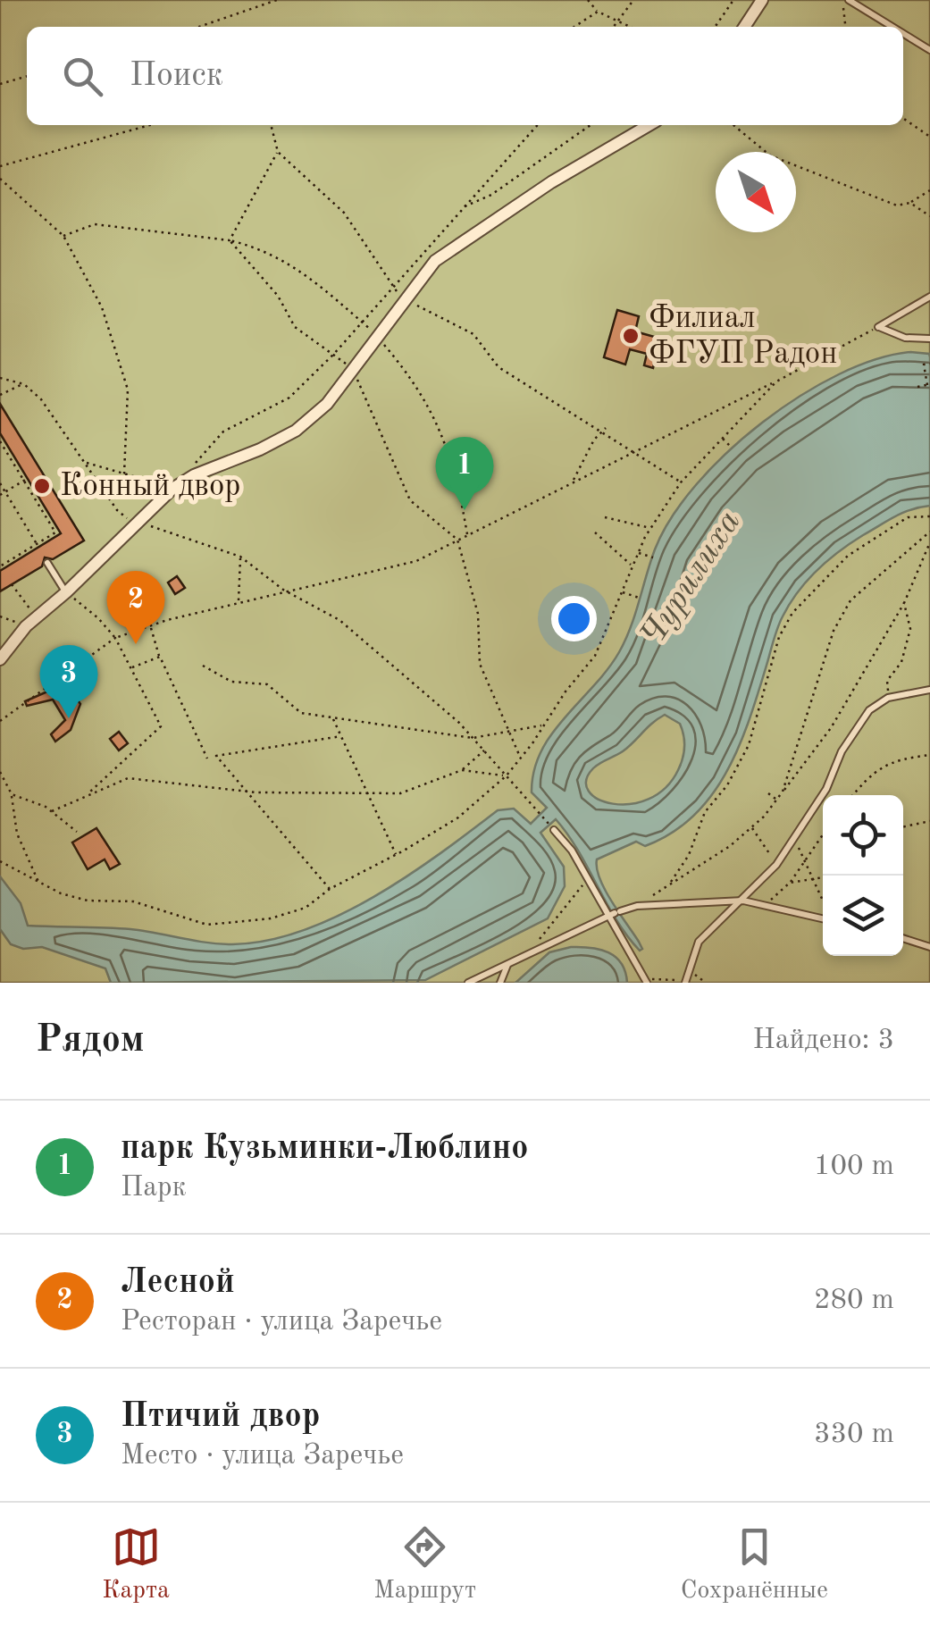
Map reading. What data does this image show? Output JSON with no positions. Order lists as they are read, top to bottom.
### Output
{
  "water": ["Чурилиха"],
  "places": ["Филиал ФГУП Радон", "Конный двор"],
  "north": "bottom right",
  "page": {
    "search": "Поиск",
    "pins": ["1", "2", "3"],
    "heading": ["Рядом", "Найдено: 3"],
    "list": [
      {
        "mark": "1",
        "name": "парк Кузьминки-Люблино",
        "note": "Парк",
        "value": "100 m"
      },
      {
        "mark": "2",
        "name": "Лесной",
        "note": "Ресторан · улица Заречье",
        "value": "280 m"
      },
      {
        "mark": "3",
        "name": "Птичий двор",
        "note": "Место · улица Заречье",
        "value": "330 m"
      }
    ],
    "nav": ["Карта", "Маршрут", "Сохранённые"]
  }
}
